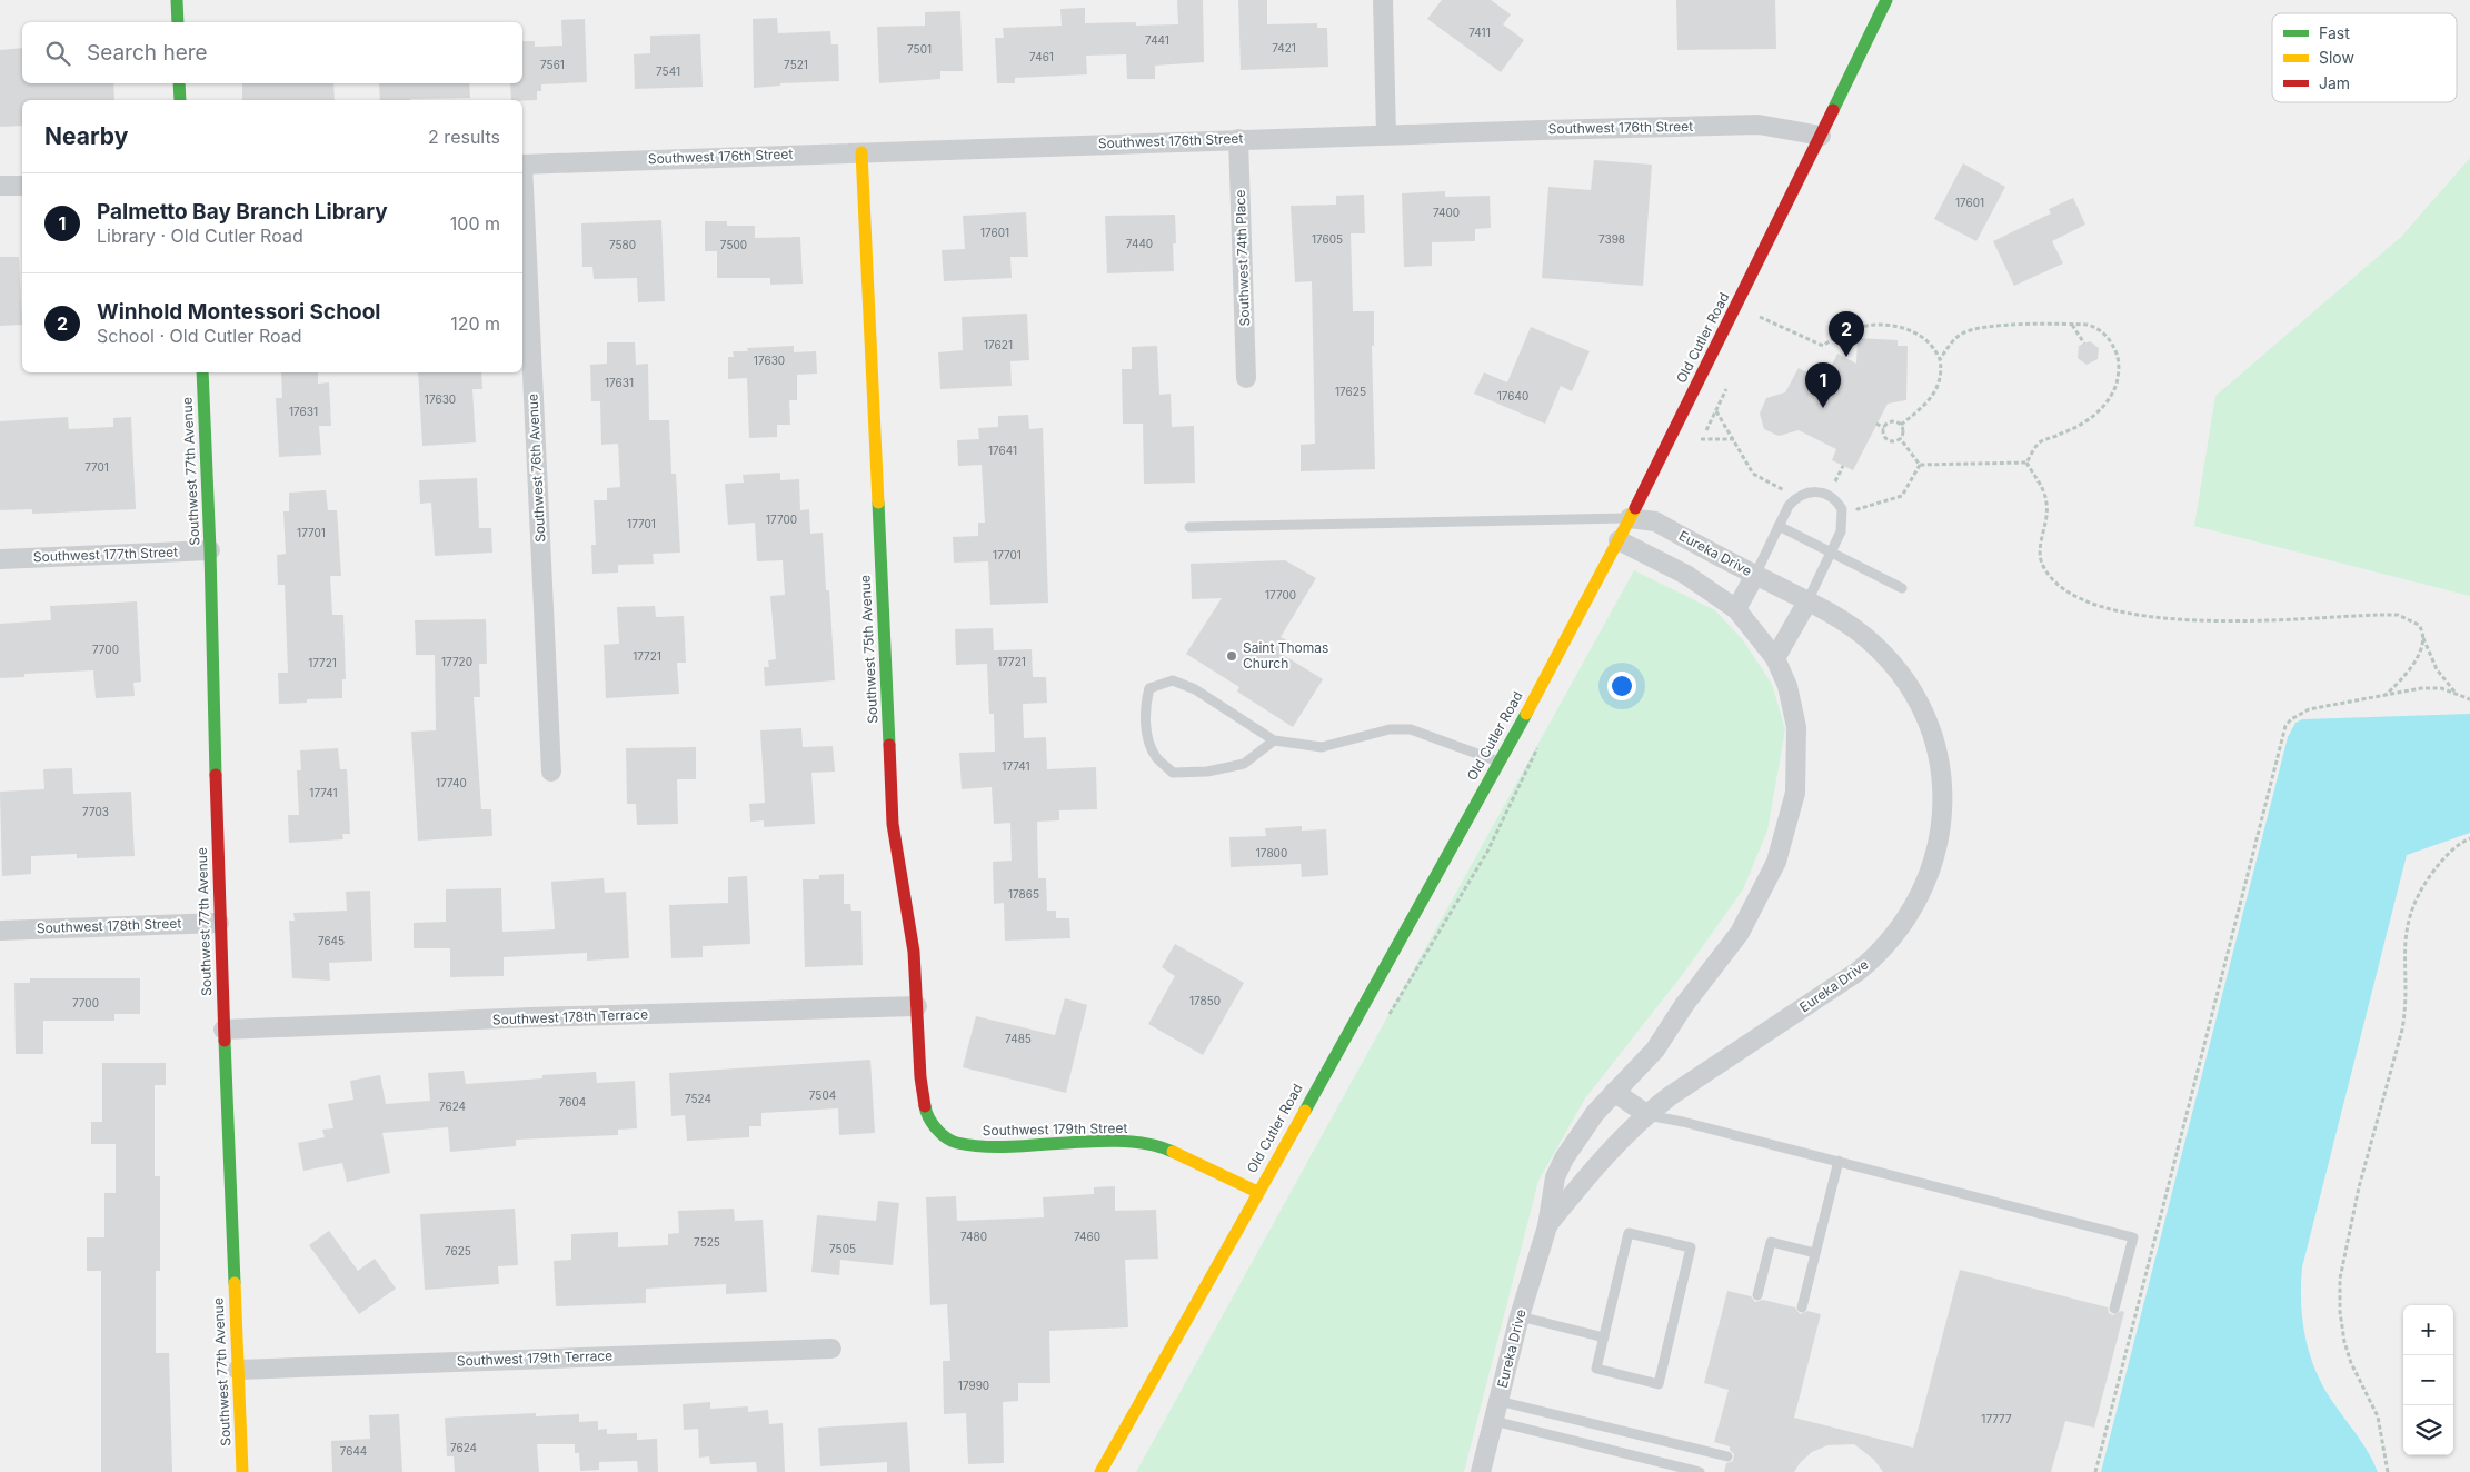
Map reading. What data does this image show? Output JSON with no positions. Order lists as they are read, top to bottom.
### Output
{
  "streets": {
    "street": [
      "Southwest 176th Street",
      "Southwest 74th Place",
      "Old Cutler Road",
      "Southwest 76th Avenue",
      "Southwest 77th Avenue",
      "Eureka Drive",
      "Southwest 177th Street",
      "Southwest 75th Avenue",
      "Southwest 178th Street",
      "Southwest 178th Terrace",
      "Southwest 179th Street",
      "Southwest 179th Terrace"
    ]
  },
  "crossings": [
    ["Southwest 176th Street", "Southwest 74th Place"],
    ["Southwest 176th Street", "Old Cutler Road"],
    ["Southwest 176th Street", "Southwest 75th Avenue"],
    ["Old Cutler Road", "Eureka Drive"],
    ["Old Cutler Road", "Southwest 179th Street"],
    ["Southwest 77th Avenue", "Southwest 177th Street"],
    ["Southwest 77th Avenue", "Southwest 178th Street"],
    ["Southwest 77th Avenue", "Southwest 178th Terrace"],
    ["Southwest 77th Avenue", "Southwest 179th Terrace"],
    ["Southwest 75th Avenue", "Southwest 178th Terrace"],
    ["Southwest 75th Avenue", "Southwest 179th Street"]
  ],
  "places": ["Saint Thomas Church"],
  "house_numbers": [
    "7411",
    "7441",
    "7421",
    "7501",
    "7461",
    "7561",
    "7521",
    "7541",
    "17601",
    "7400",
    "17601",
    "17605",
    "7398",
    "7440",
    "7580",
    "7500",
    "17621",
    "17630",
    "17631",
    "17625",
    "17640",
    "17630",
    "17631",
    "17641",
    "7701",
    "17700",
    "17701",
    "17701",
    "17701",
    "17700",
    "7700",
    "17721",
    "17720",
    "17721",
    "17721",
    "17741",
    "17740",
    "17741",
    "7703",
    "17800",
    "17865",
    "7645",
    "17850",
    "7700",
    "7485",
    "7504",
    "7524",
    "7604",
    "7624",
    "7480",
    "7460",
    "7525",
    "7505",
    "7625",
    "17990",
    "17777",
    "7624",
    "7644"
  ],
  "legend": ["Fast", "Slow", "Jam"],
  "page": {
    "search": "Search here",
    "heading": ["Nearby", "2 results"],
    "list": [
      {
        "mark": "1",
        "name": "Palmetto Bay Branch Library",
        "note": "Library · Old Cutler Road",
        "value": "100 m"
      },
      {
        "mark": "2",
        "name": "Winhold Montessori School",
        "note": "School · Old Cutler Road",
        "value": "120 m"
      }
    ],
    "pins": ["2", "1"],
    "map_buttons": ["+", "−"]
  }
}
